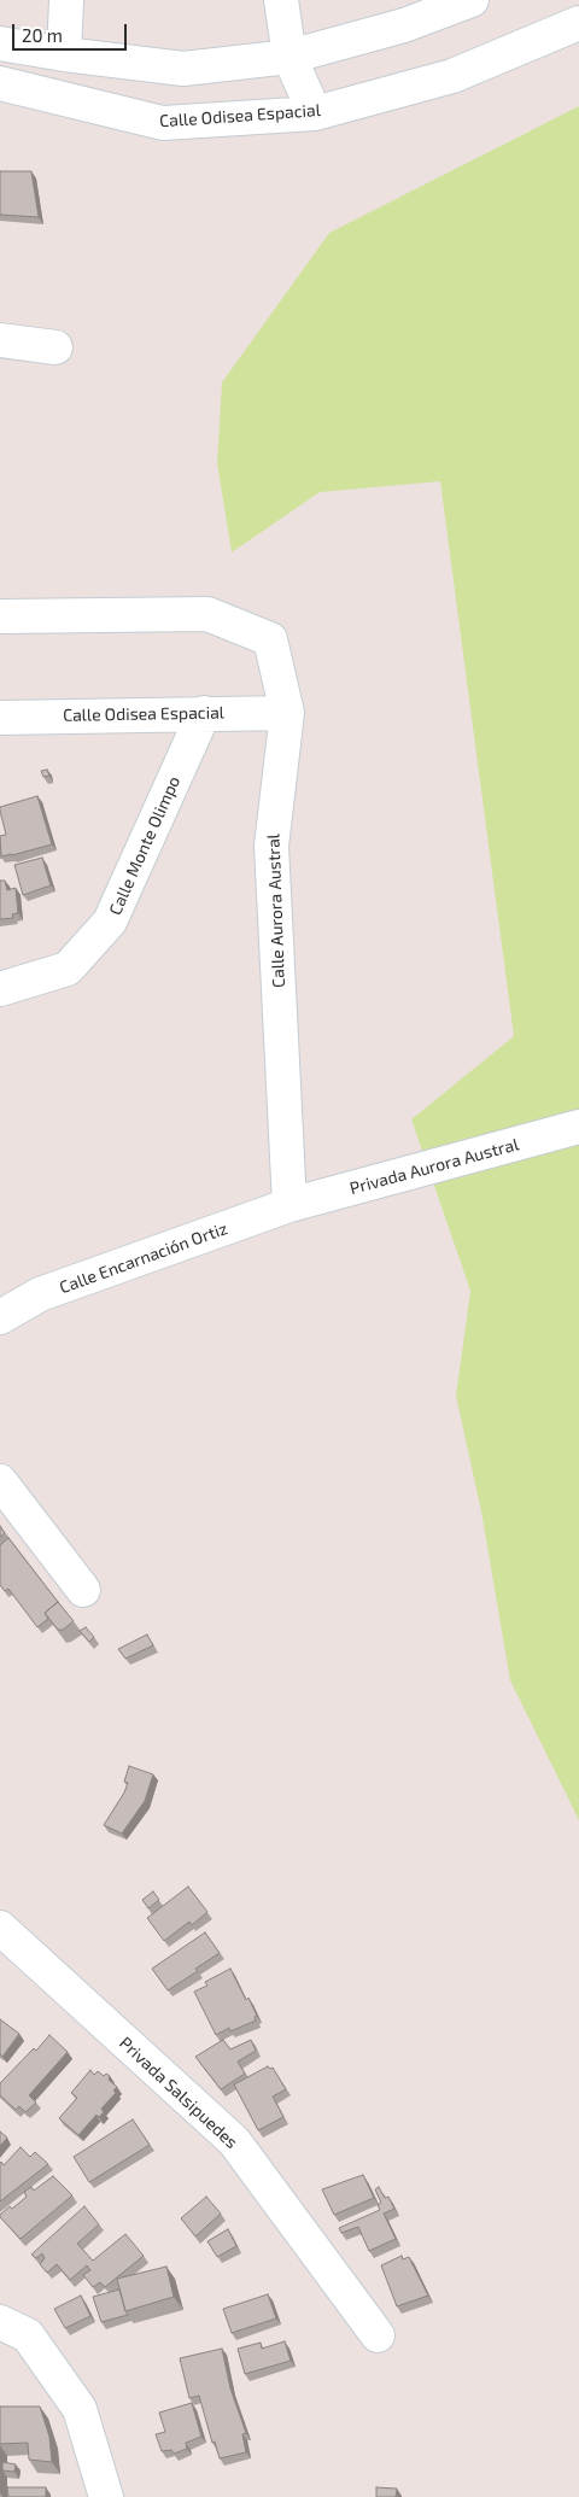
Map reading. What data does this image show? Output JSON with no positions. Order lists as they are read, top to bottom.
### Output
{
  "streets": {
    "street": [
      "Calle Odisea Espacial",
      "Calle Monte Olimpo",
      "Calle Aurora Austral",
      "Privada Aurora Austral",
      "Calle Encarnación Ortiz",
      "Privada Salsipuedes"
    ]
  },
  "crossings": [
    ["Calle Odisea Espacial", "Calle Monte Olimpo"],
    ["Calle Odisea Espacial", "Calle Aurora Austral"],
    ["Calle Aurora Austral", "Privada Aurora Austral"],
    ["Calle Aurora Austral", "Calle Encarnación Ortiz"],
    ["Privada Aurora Austral", "Calle Encarnación Ortiz"]
  ],
  "scale_bar": "20 m"
}
